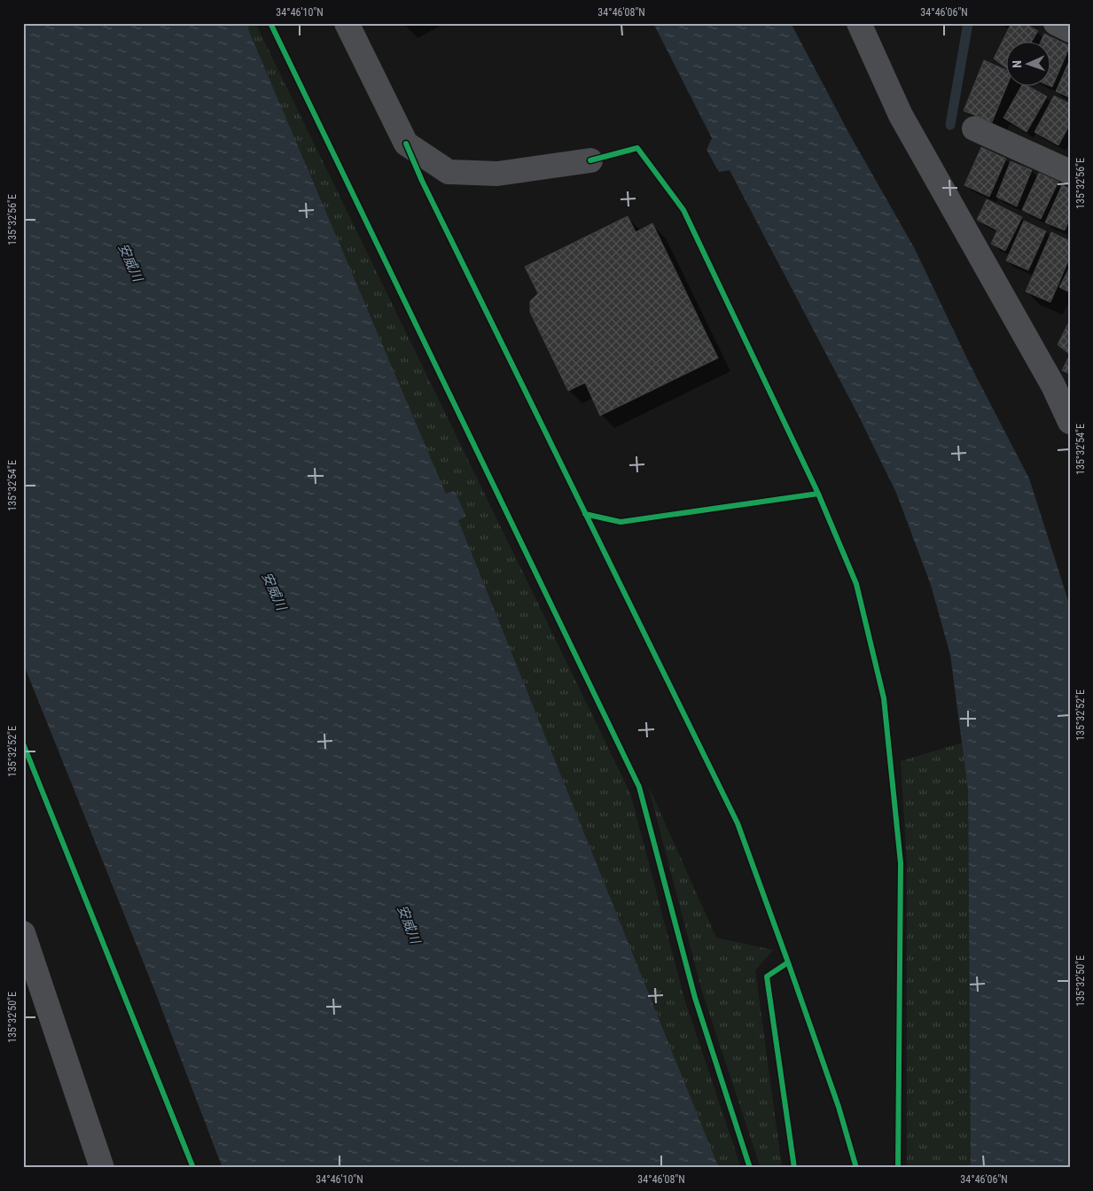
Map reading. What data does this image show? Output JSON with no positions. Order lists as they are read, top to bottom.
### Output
{
  "water": ["安威川"],
  "north": "left",
  "coordinates": [
    "34°46'10\"N",
    "34°46'08\"N",
    "34°46'06\"N",
    "135°32'56\"E",
    "135°32'54\"E",
    "135°32'52\"E",
    "135°32'50\"E"
  ]
}
